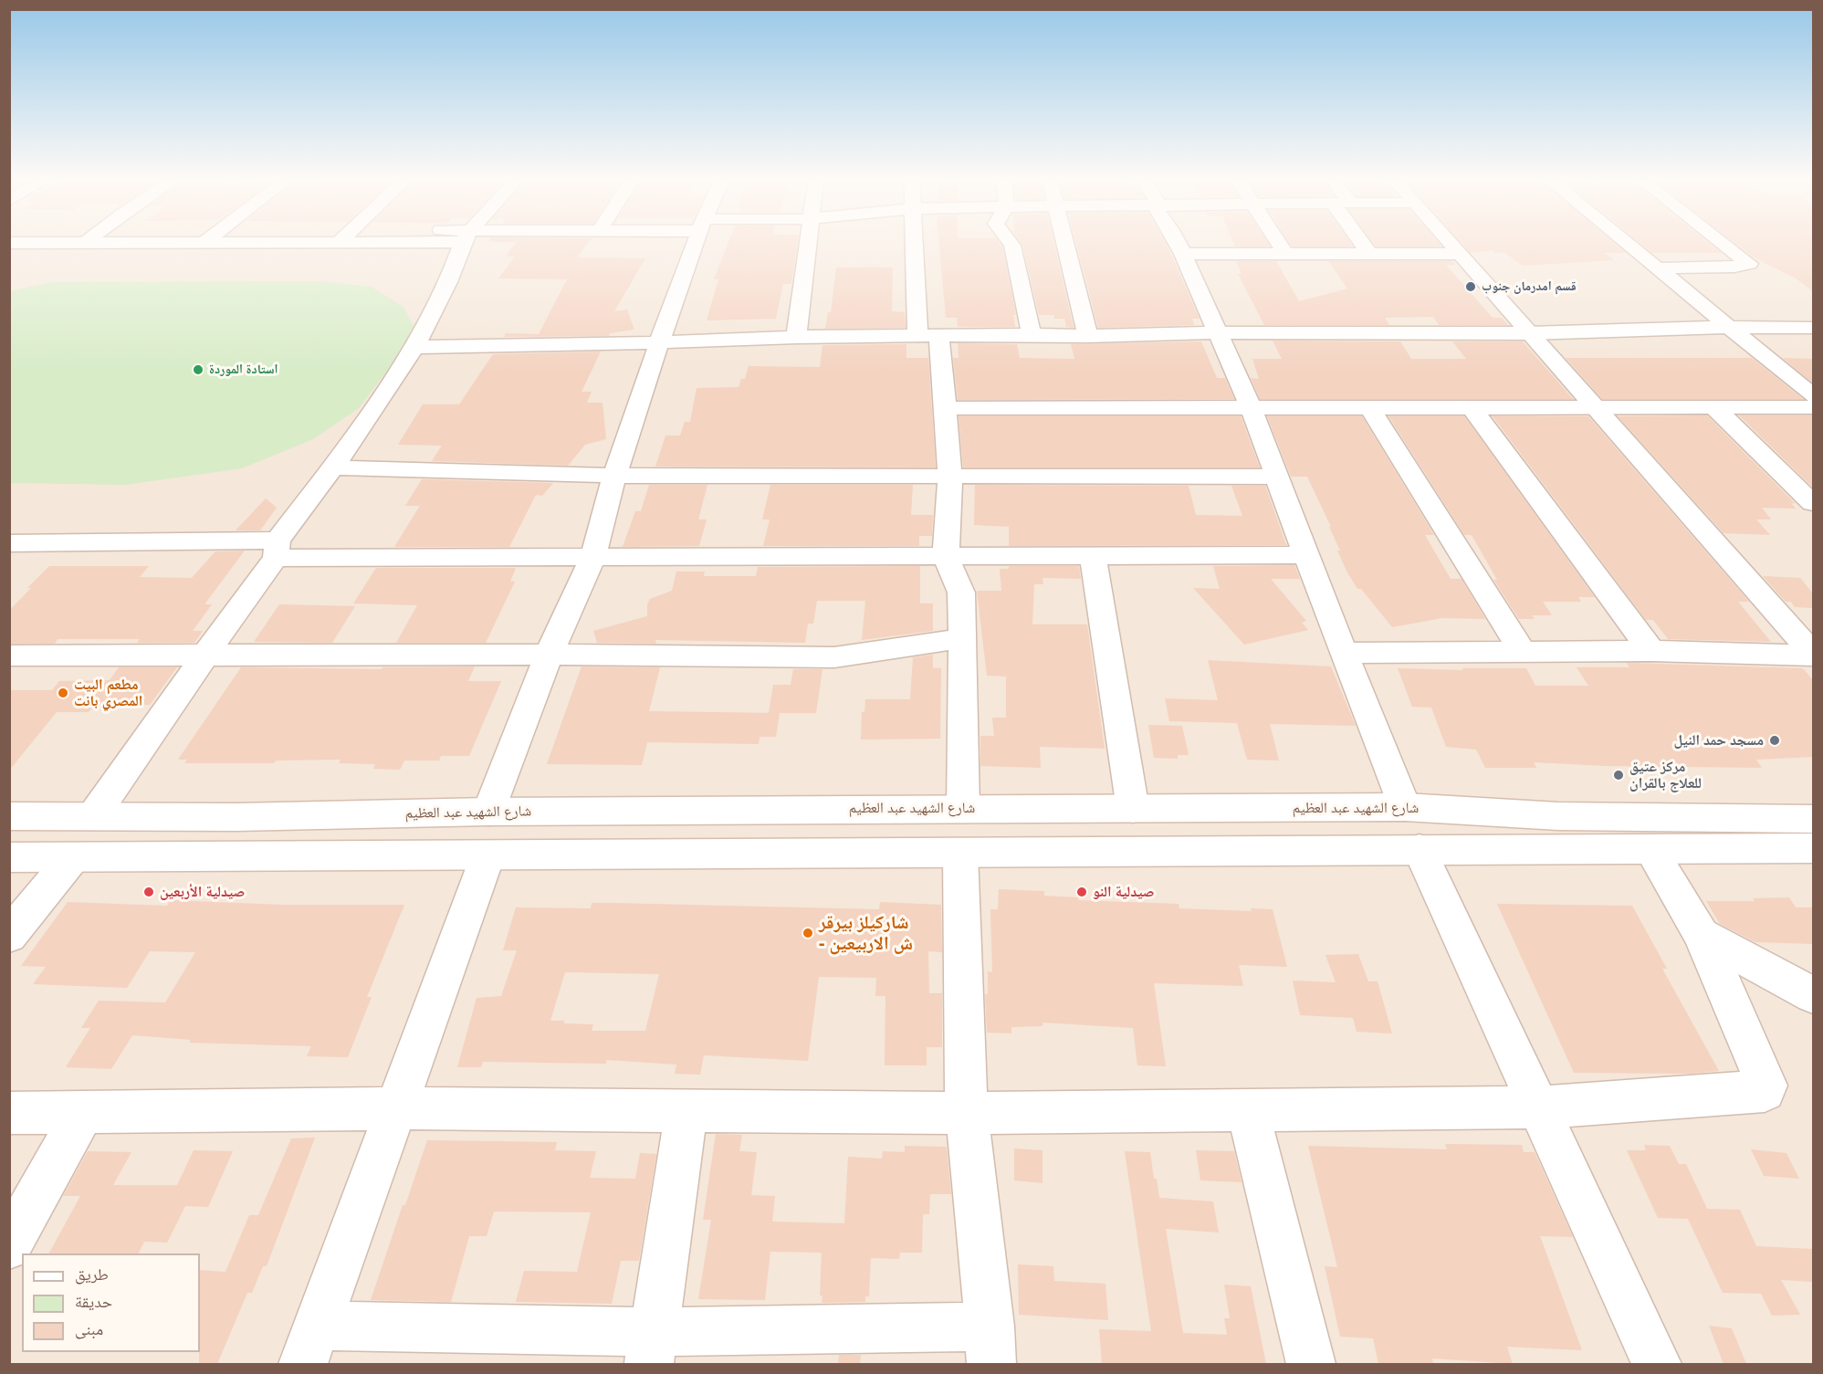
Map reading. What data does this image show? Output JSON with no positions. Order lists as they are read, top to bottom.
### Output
{
  "streets": {
    "street": ["شارع الشهيد عبد العظيم"]
  },
  "places": [
    "قسم امدرمان جنوب",
    "استادة الموردة",
    "مطعم البيت المصري بانت",
    "مسجد حمد النيل",
    "مركز عتيق للعلاج بالقران",
    "صيدلية الأربعين",
    "صيدلية النو",
    "شاركيلز بيرقر - ش الاربيعين"
  ],
  "legend": ["طريق", "حديقة", "مبنى"]
}
